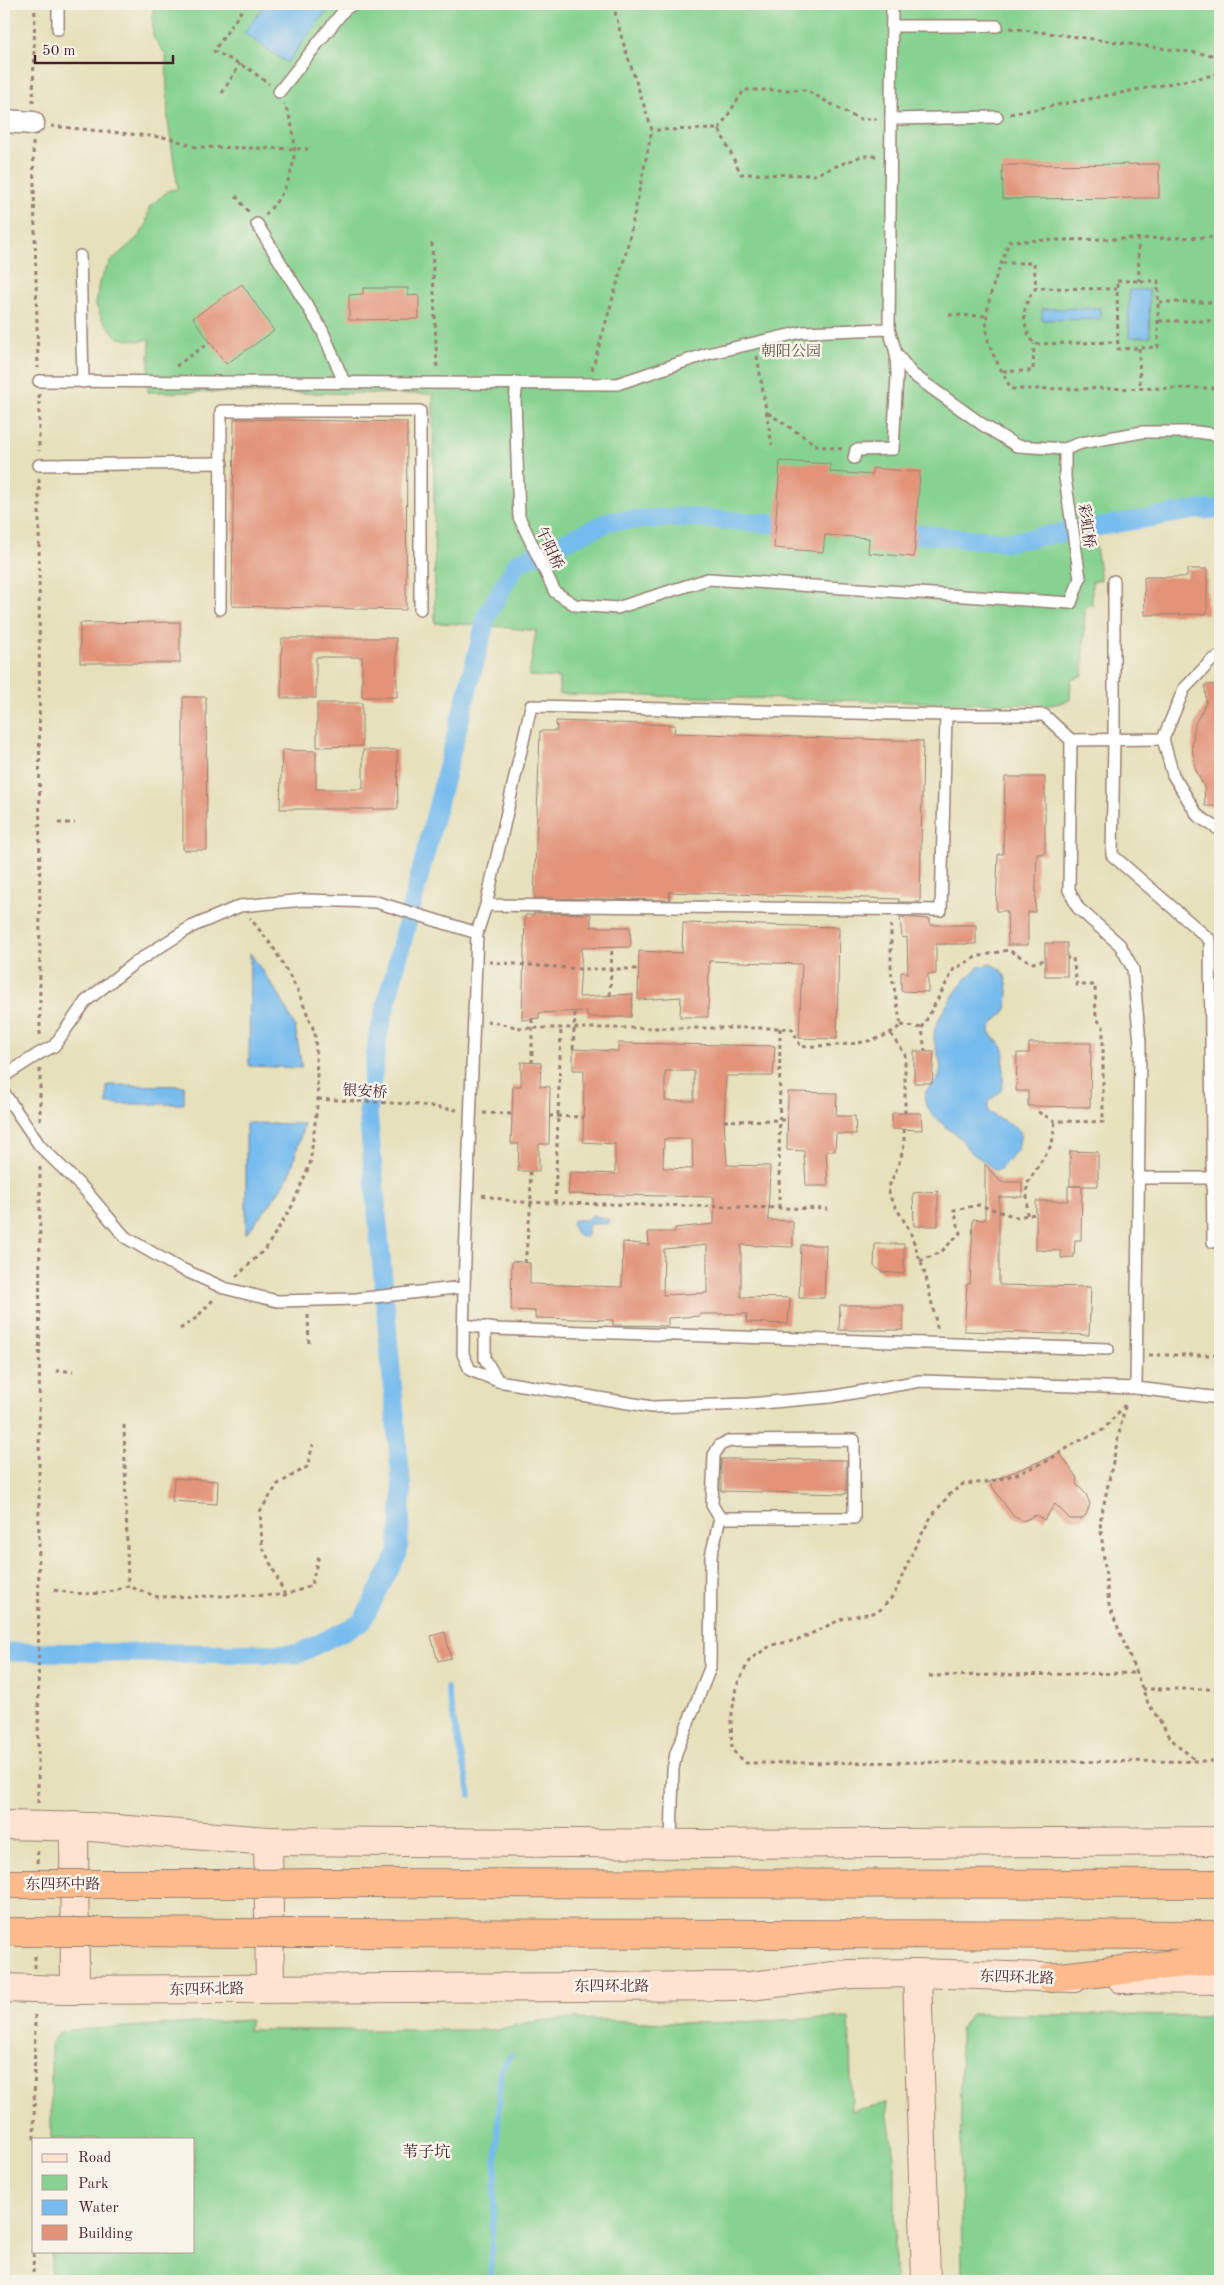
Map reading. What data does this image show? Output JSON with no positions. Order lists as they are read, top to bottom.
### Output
{
  "streets": {
    "highway": ["东四环中路"],
    "street": ["东四环北路"],
    "lane": ["彩虹桥", "午阳桥"],
    "path": ["银安桥"]
  },
  "crossings": [
    ["彩虹桥", "午阳桥"]
  ],
  "districts": ["苇子坑"],
  "parks": ["朝阳公园"],
  "legend": [
    "Road",
    "Park",
    "Water",
    "Building"
  ],
  "scale_bar": "50 m"
}
